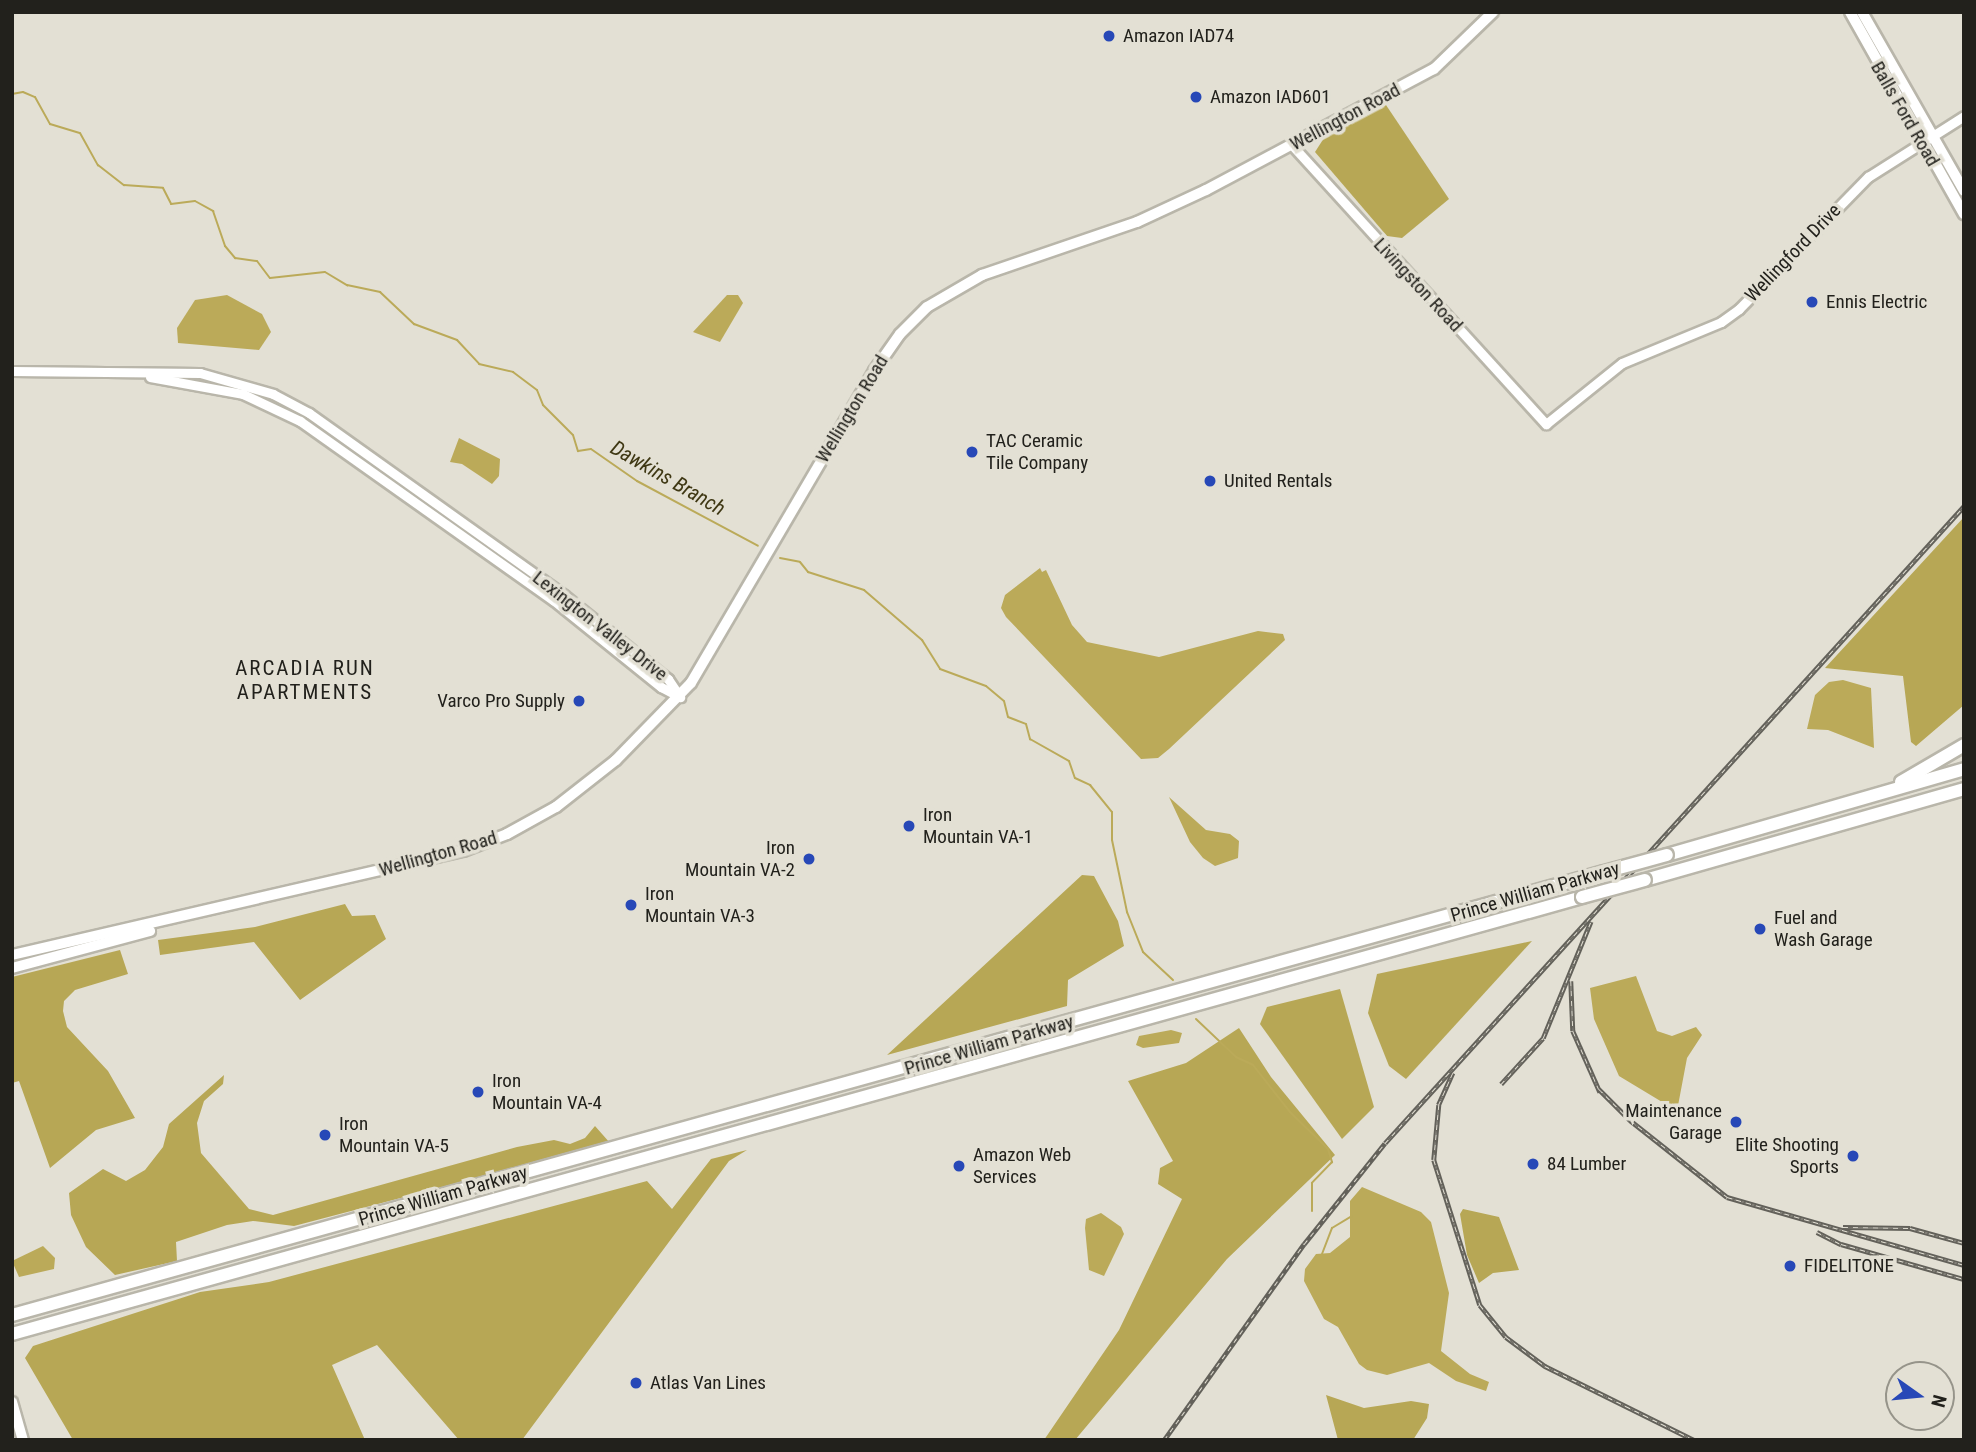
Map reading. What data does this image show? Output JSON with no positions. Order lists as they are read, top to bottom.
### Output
{
  "streets": {
    "highway": ["Prince William Parkway"],
    "main road": ["Balls Ford Road", "Wellington Road"],
    "street": ["Wellingford Drive", "Livingston Road", "Lexington Valley Drive"]
  },
  "crossings": [
    ["Balls Ford Road", "Wellingford Drive"],
    ["Wellington Road", "Livingston Road"],
    ["Wellington Road", "Lexington Valley Drive"],
    ["Wellingford Drive", "Livingston Road"]
  ],
  "districts": ["ARCADIA RUN APARTMENTS"],
  "water": ["Dawkins Branch"],
  "places": [
    "Amazon IAD74",
    "Amazon IAD601",
    "Ennis Electric",
    "TAC Ceramic Tile Company",
    "United Rentals",
    "Varco Pro Supply",
    "Iron Mountain VA-1",
    "Iron Mountain VA-2",
    "Iron Mountain VA-3",
    "Fuel and Wash Garage",
    "Iron Mountain VA-4",
    "Maintenance Garage",
    "Iron Mountain VA-5",
    "Elite Shooting Sports",
    "84 Lumber",
    "Amazon Web Services",
    "FIDELITONE",
    "Atlas Van Lines"
  ],
  "north": "right"
}
